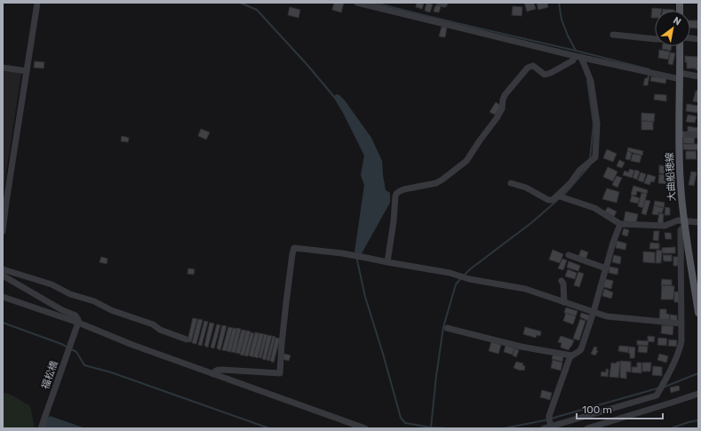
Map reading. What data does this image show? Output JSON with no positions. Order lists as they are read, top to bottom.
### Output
{
  "streets": {
    "main road": ["大曲船穂線"],
    "street": ["福松橋"]
  },
  "scale_bar": "100 m",
  "north": "top right"
}
